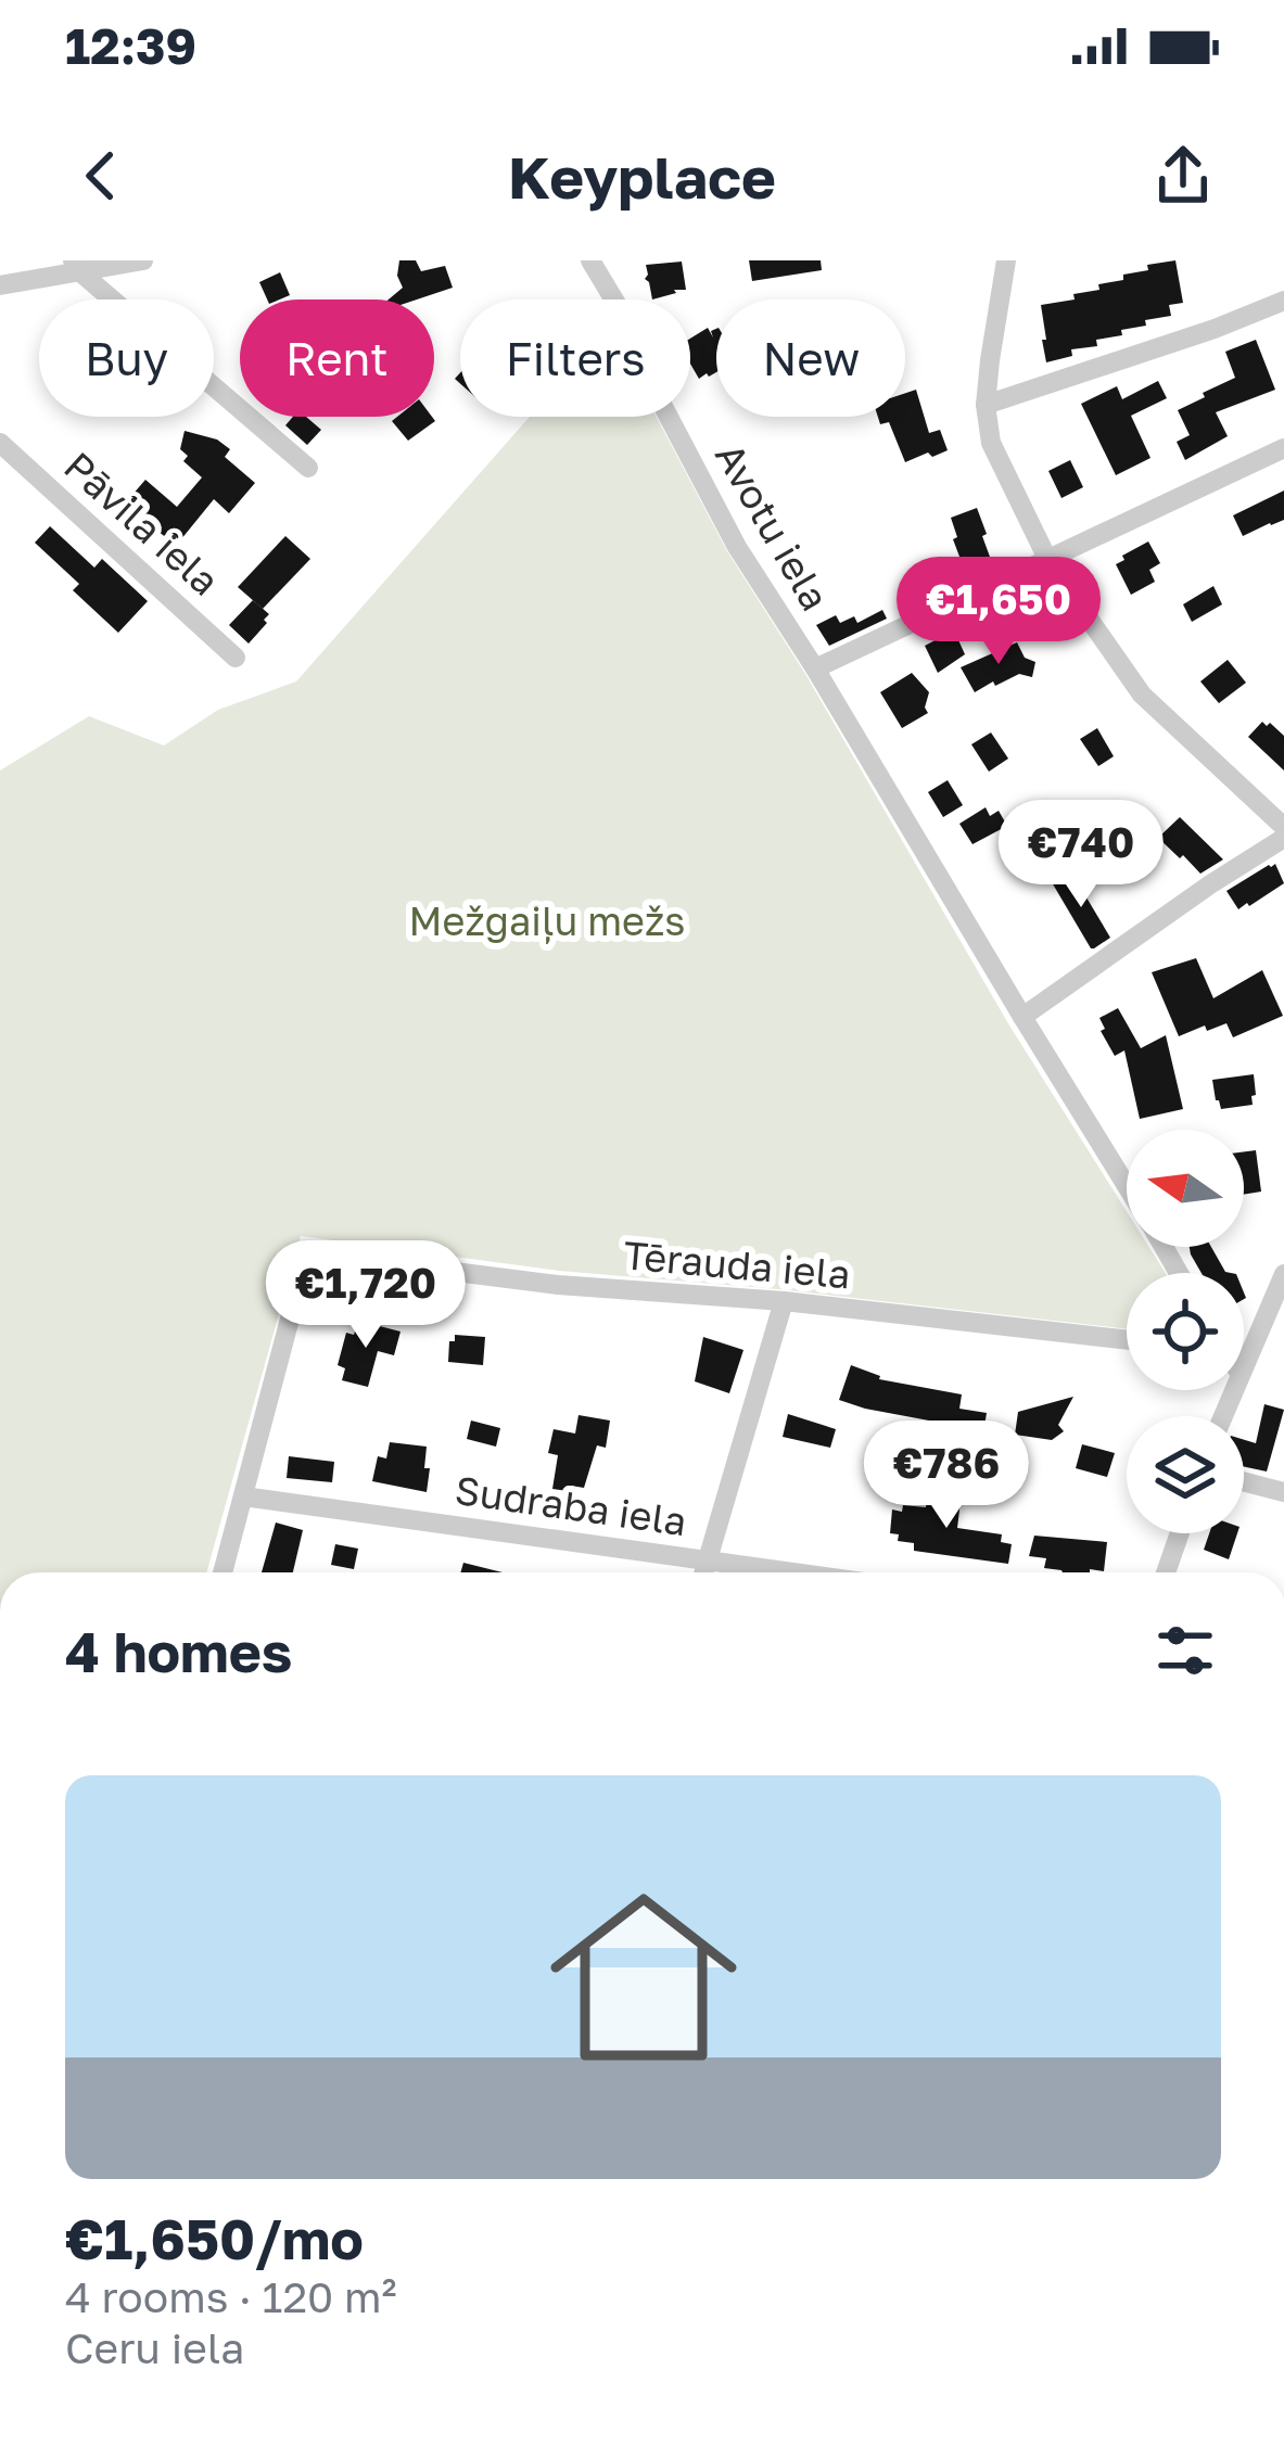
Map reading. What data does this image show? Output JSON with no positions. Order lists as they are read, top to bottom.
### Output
{
  "streets": {
    "street": [
      "Pāvila iela",
      "Avotu iela",
      "Tērauda iela",
      "Sudraba iela"
    ]
  },
  "crossings": [
    ["Tērauda iela", "Sudraba iela"]
  ],
  "parks": ["Mežgaiļu mežs"],
  "north": "left",
  "page": {
    "status": "12:39",
    "header": "Keyplace",
    "chip": [
      "Buy",
      "Rent",
      "Filters",
      "New"
    ],
    "price": [
      "€1,650",
      "€740",
      "€1,720",
      "€786"
    ],
    "heading": "4 homes",
    "list": [
      {
        "name": "€1,650/mo",
        "note": "4 rooms · 120 m² · Ceru iela"
      }
    ]
  }
}
